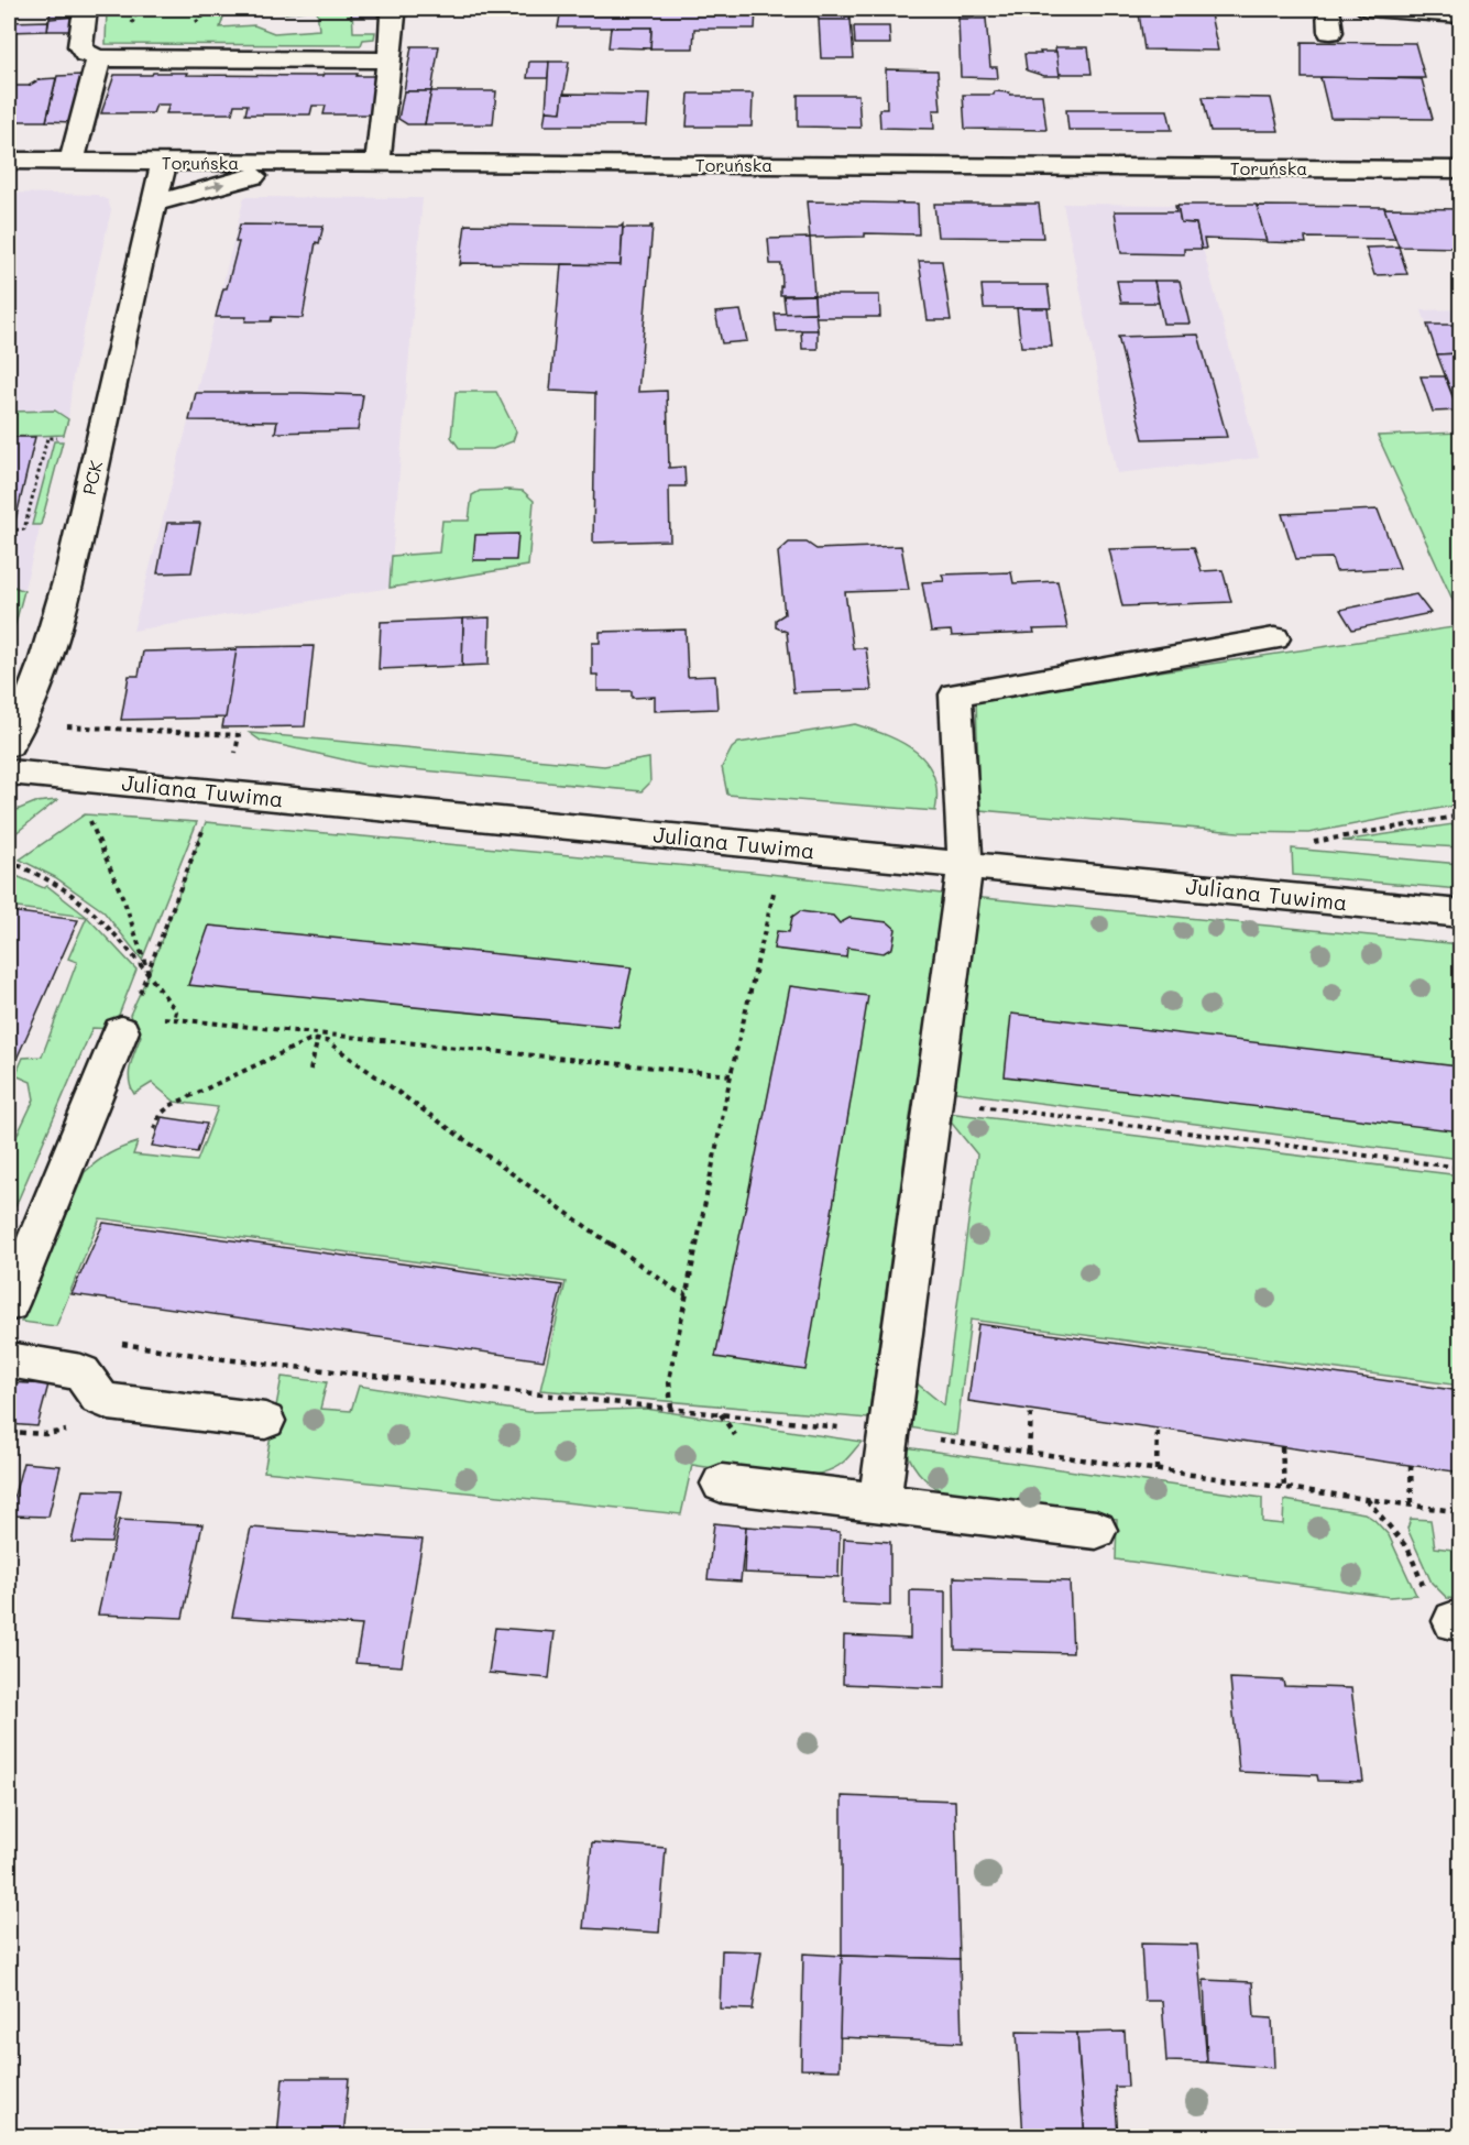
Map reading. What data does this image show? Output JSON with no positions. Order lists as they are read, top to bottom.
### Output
{
  "streets": {
    "street": ["Toruńska", "PCK", "Juliana Tuwima"]
  },
  "crossings": [
    ["Toruńska", "PCK"]
  ]
}
